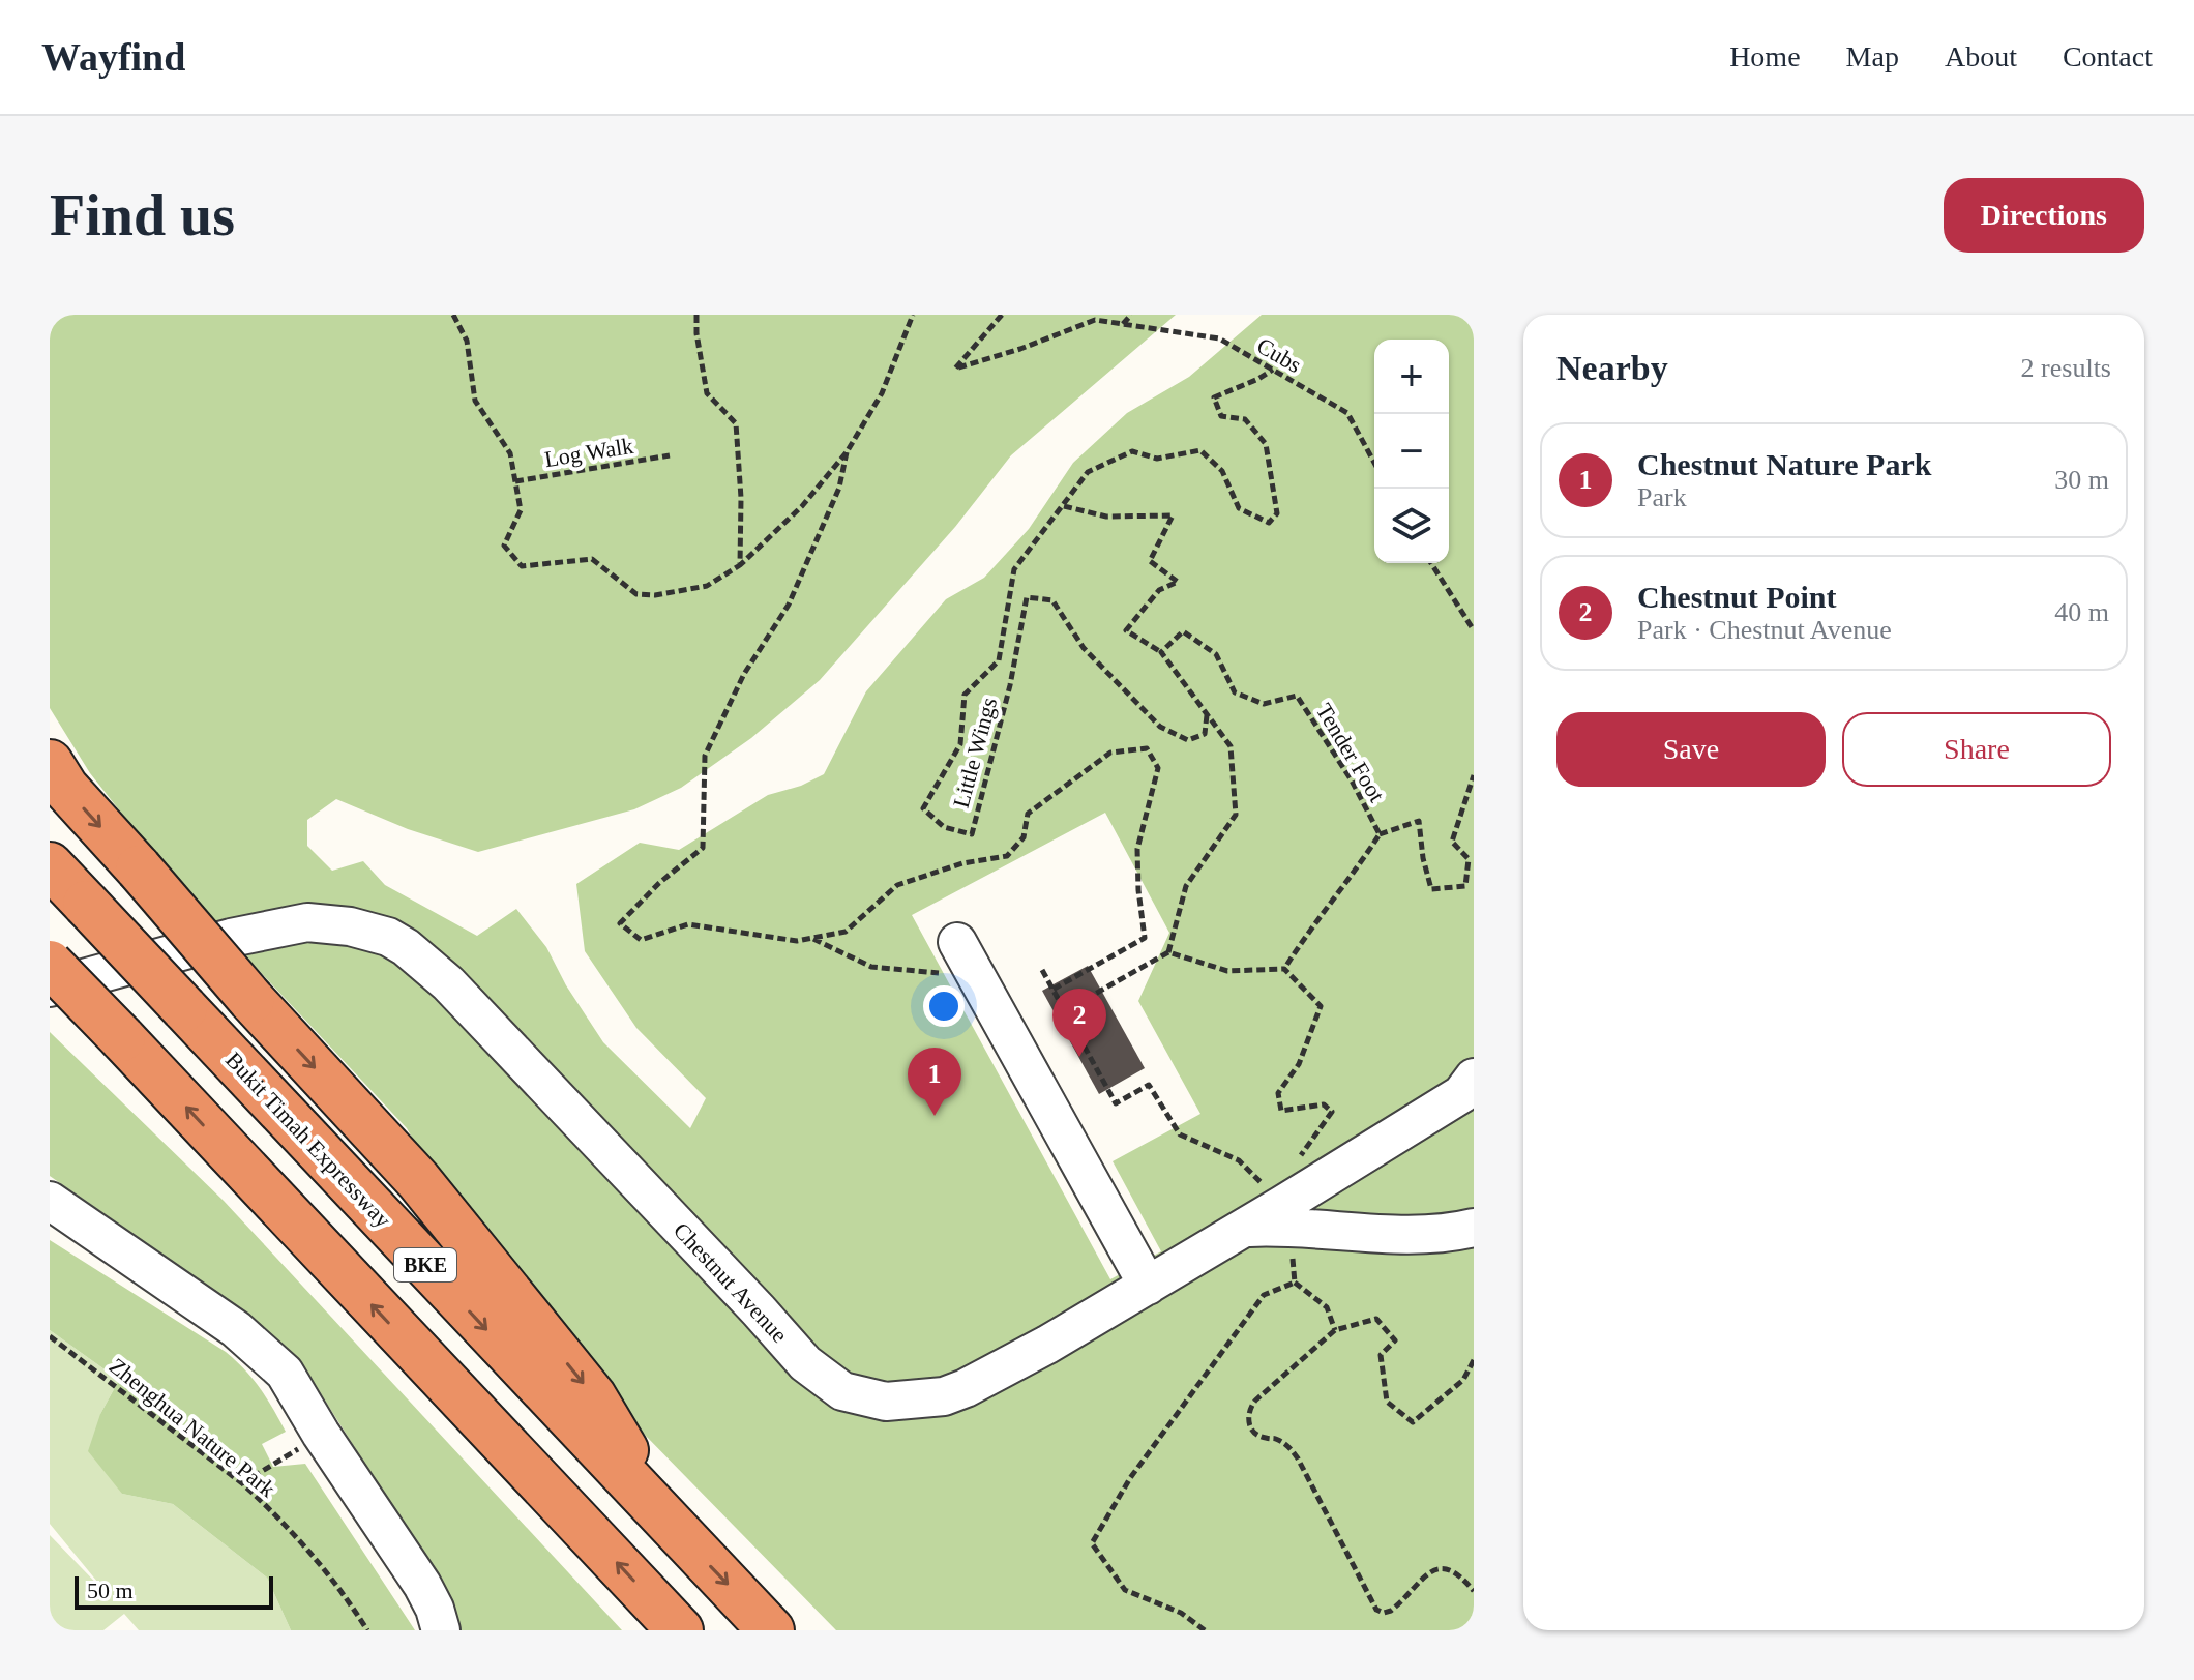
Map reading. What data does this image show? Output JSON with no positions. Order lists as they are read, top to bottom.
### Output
{
  "streets": {
    "highway": ["Bukit Timah Expressway", "BKE"],
    "street": ["Chestnut Avenue"],
    "path": [
      "Cubs",
      "Log Walk",
      "Little Wings",
      "Tender Foot",
      "Zhenghua Nature Park"
    ]
  },
  "crossings": [
    ["Cubs", "Little Wings"]
  ],
  "scale_bar": "50 m",
  "page": {
    "header": "Wayfind",
    "nav": [
      "Home",
      "Map",
      "About",
      "Contact"
    ],
    "buttons": [
      "Directions",
      ["Save", "Share"]
    ],
    "title": "Find us",
    "heading": ["Nearby", "2 results"],
    "map_buttons": ["+", "−"],
    "list": [
      {
        "mark": "1",
        "name": "Chestnut Nature Park",
        "note": "Park",
        "value": "30 m"
      },
      {
        "mark": "2",
        "name": "Chestnut Point",
        "note": "Park · Chestnut Avenue",
        "value": "40 m"
      }
    ],
    "pins": ["2", "1"],
    "scale": "50 m"
  }
}
